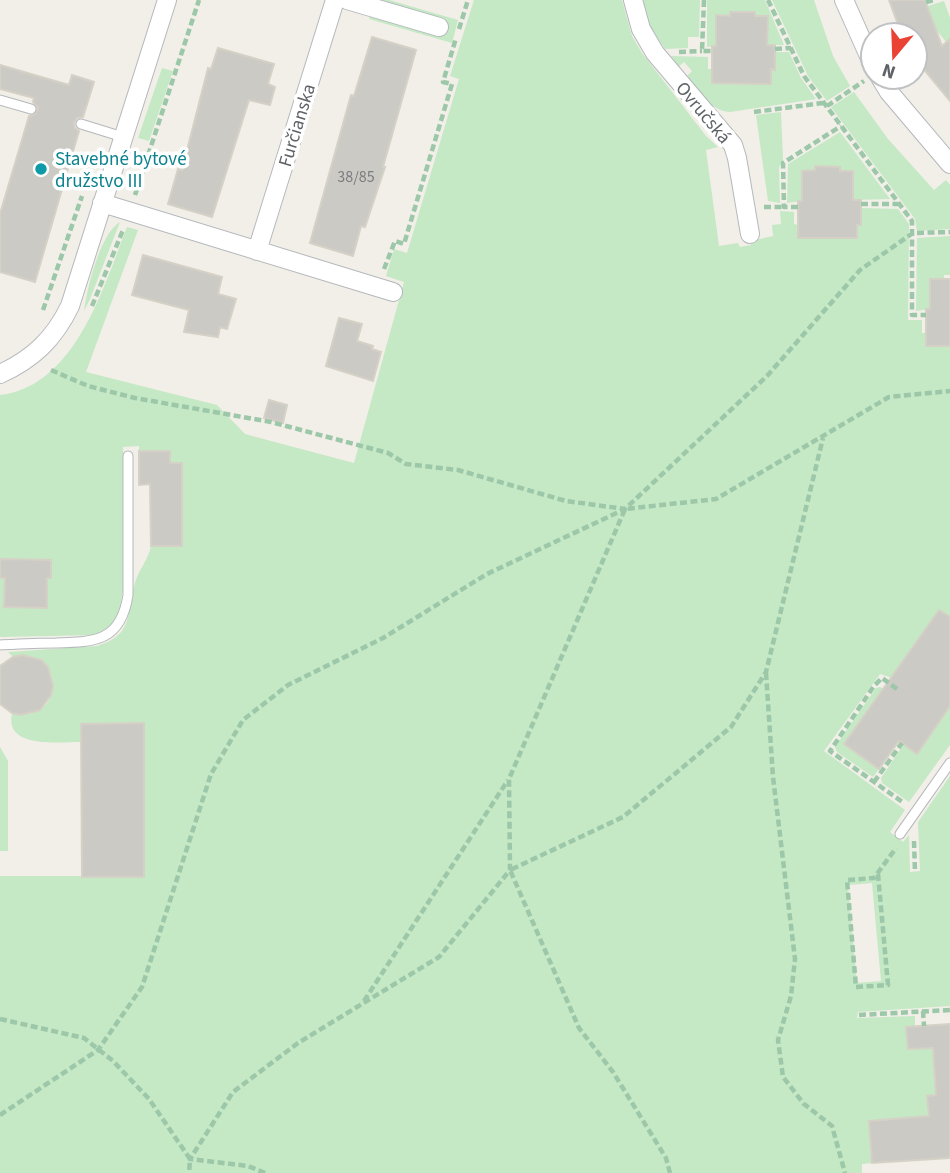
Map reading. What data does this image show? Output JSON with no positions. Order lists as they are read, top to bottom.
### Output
{
  "streets": {
    "street": ["Ovručská", "Furčianska"]
  },
  "places": ["Stavebné bytové družstvo III"],
  "house_numbers": ["38/85"],
  "north": "bottom"
}
